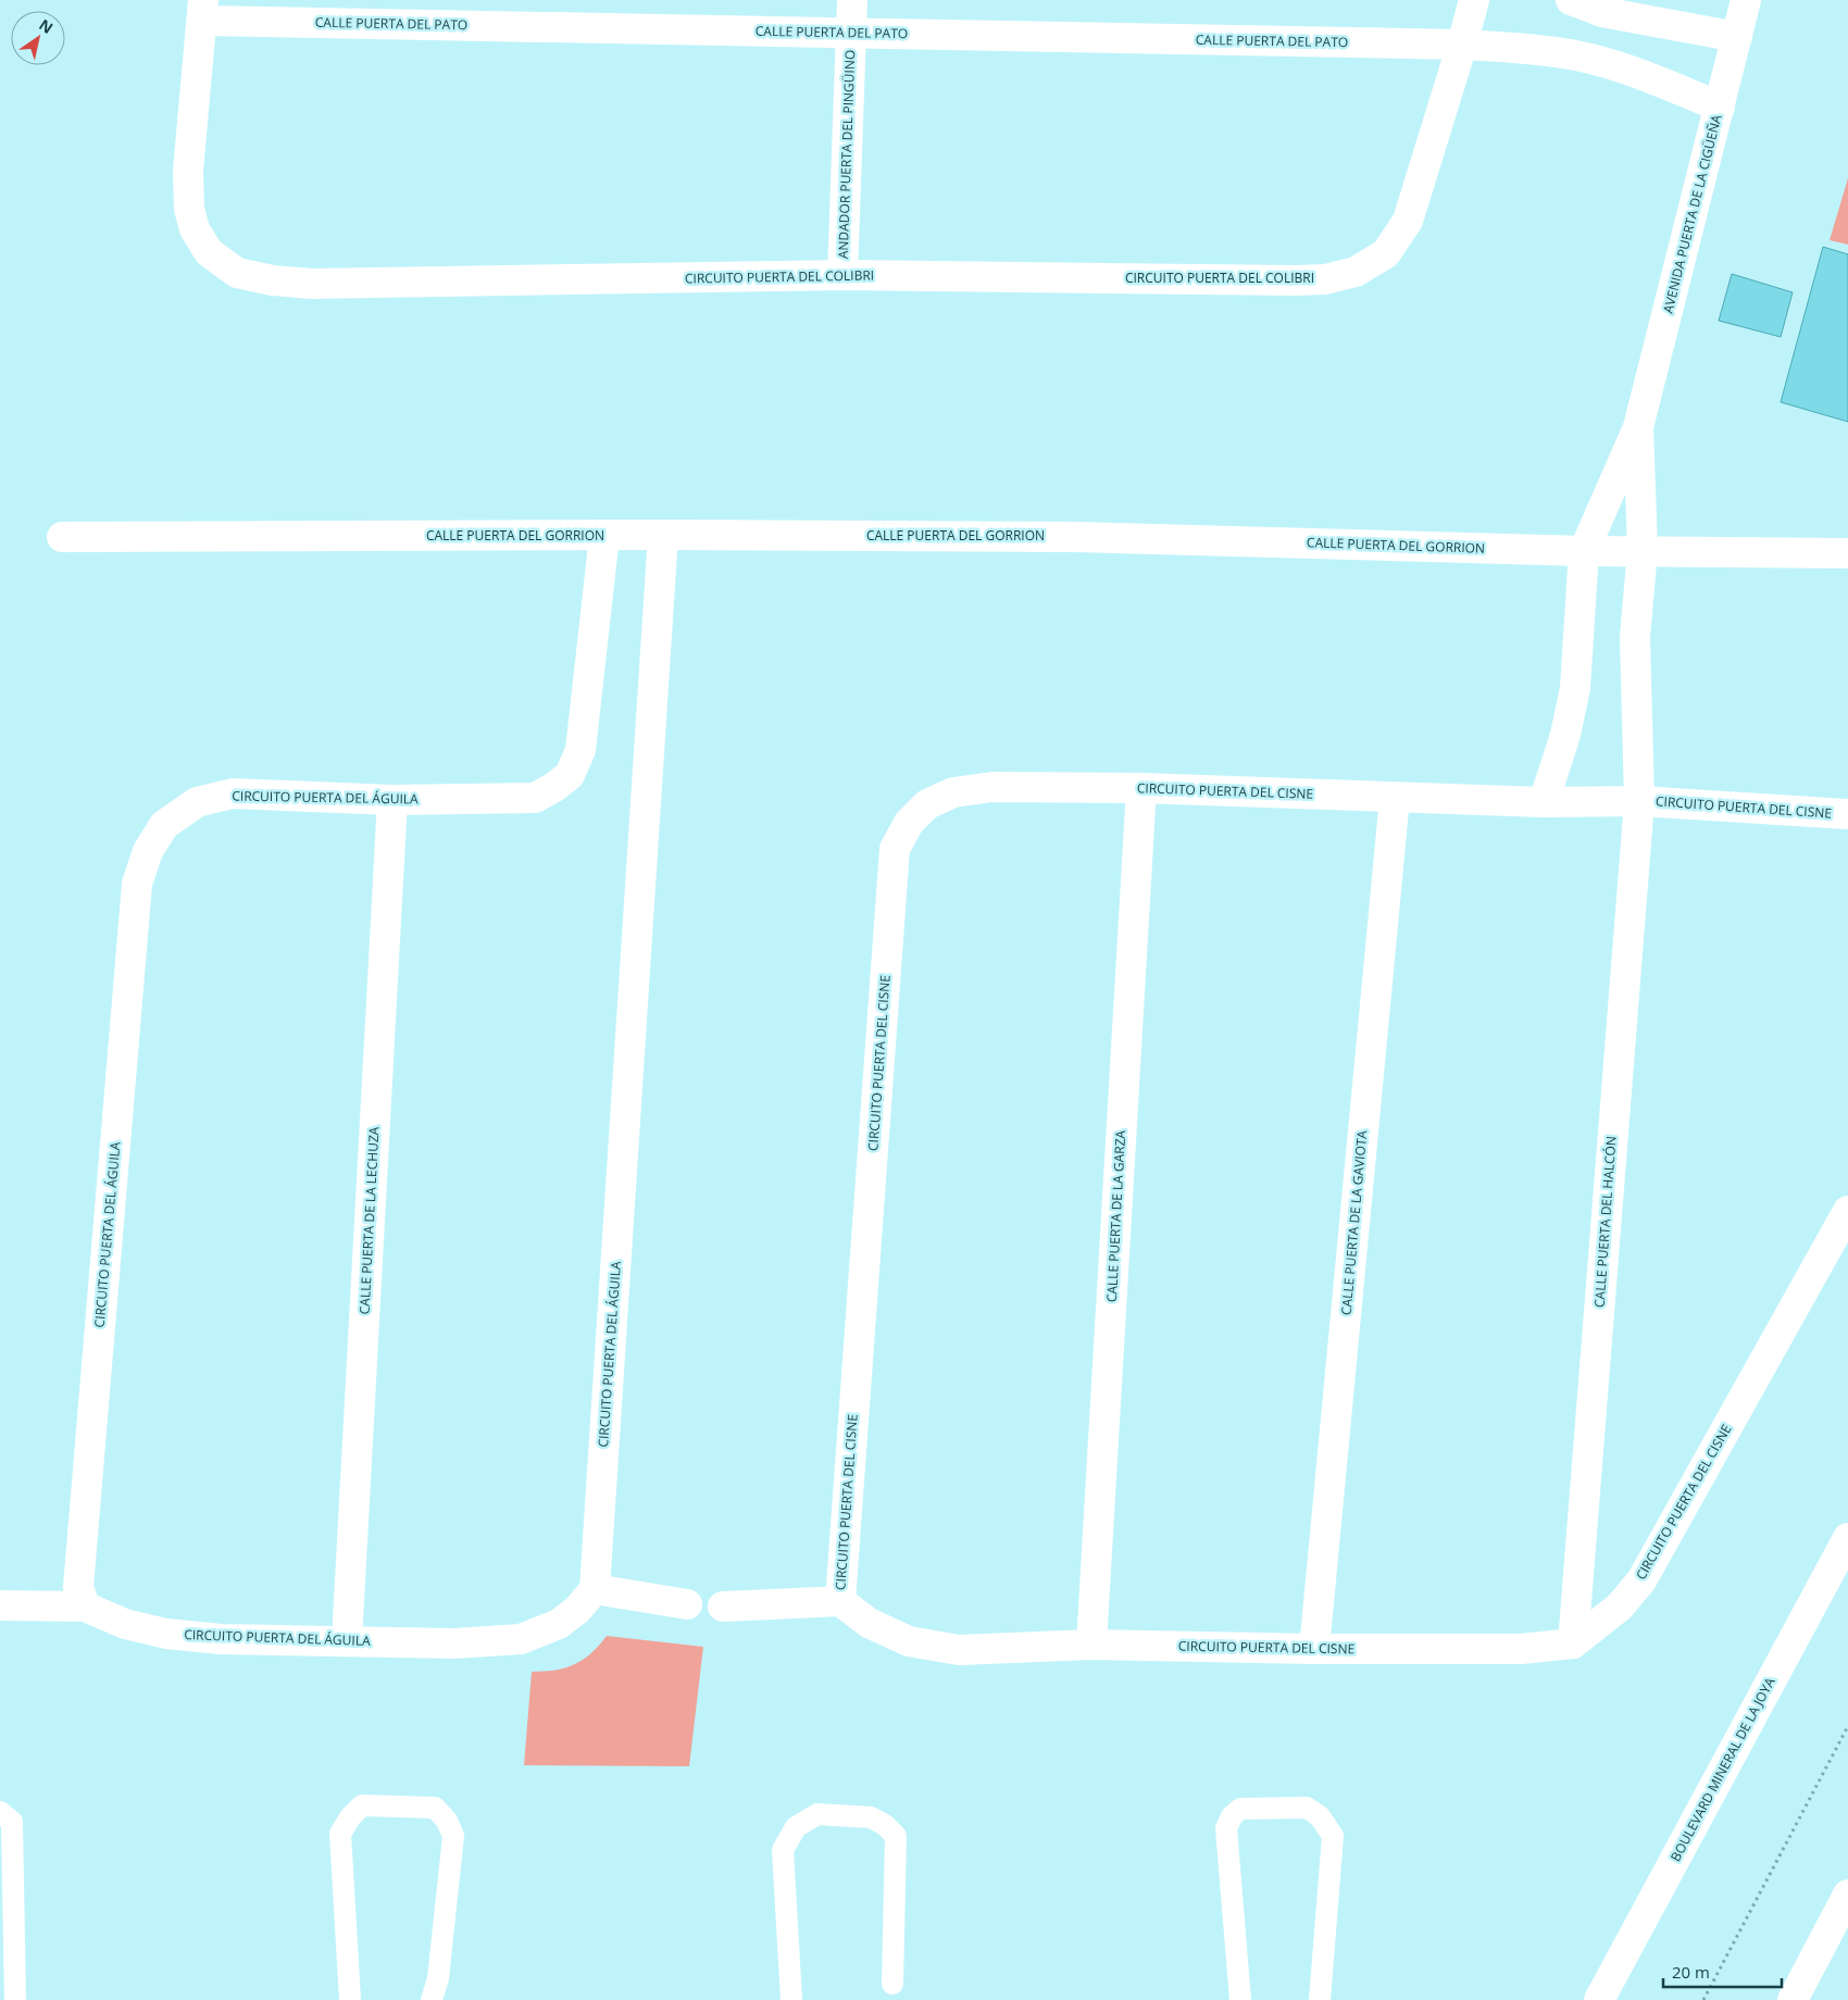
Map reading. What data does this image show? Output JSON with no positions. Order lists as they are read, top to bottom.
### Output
{
  "streets": {
    "street": [
      "CALLE PUERTA DEL PATO",
      "ANDADOR PUERTA DEL PINGÜINO",
      "AVENIDA PUERTA DE LA CIGÜEÑA",
      "CIRCUITO PUERTA DEL COLIBRI",
      "CALLE PUERTA DEL GORRION",
      "CIRCUITO PUERTA DEL CISNE",
      "CIRCUITO PUERTA DEL ÁGUILA",
      "CALLE PUERTA DE LA GARZA",
      "CALLE PUERTA DE LA LECHUZA",
      "CALLE PUERTA DEL HALCÓN",
      "CALLE PUERTA DE LA GAVIOTA",
      "BOULEVARD MINERAL DE LA JOYA"
    ]
  },
  "crossings": [
    ["CALLE PUERTA DEL PATO", "ANDADOR PUERTA DEL PINGÜINO"],
    ["CALLE PUERTA DEL PATO", "CIRCUITO PUERTA DEL COLIBRI"],
    ["ANDADOR PUERTA DEL PINGÜINO", "CIRCUITO PUERTA DEL COLIBRI"],
    ["AVENIDA PUERTA DE LA CIGÜEÑA", "CALLE PUERTA DEL GORRION"],
    ["AVENIDA PUERTA DE LA CIGÜEÑA", "CIRCUITO PUERTA DEL CISNE"],
    ["CALLE PUERTA DEL GORRION", "CIRCUITO PUERTA DEL CISNE"],
    ["CALLE PUERTA DEL GORRION", "CIRCUITO PUERTA DEL ÁGUILA"],
    ["CIRCUITO PUERTA DEL CISNE", "CALLE PUERTA DE LA GARZA"],
    ["CIRCUITO PUERTA DEL CISNE", "CALLE PUERTA DEL HALCÓN"],
    ["CIRCUITO PUERTA DEL CISNE", "CALLE PUERTA DE LA GAVIOTA"],
    ["CIRCUITO PUERTA DEL ÁGUILA", "CALLE PUERTA DE LA LECHUZA"]
  ],
  "scale_bar": "20 m",
  "north": "top right"
}
